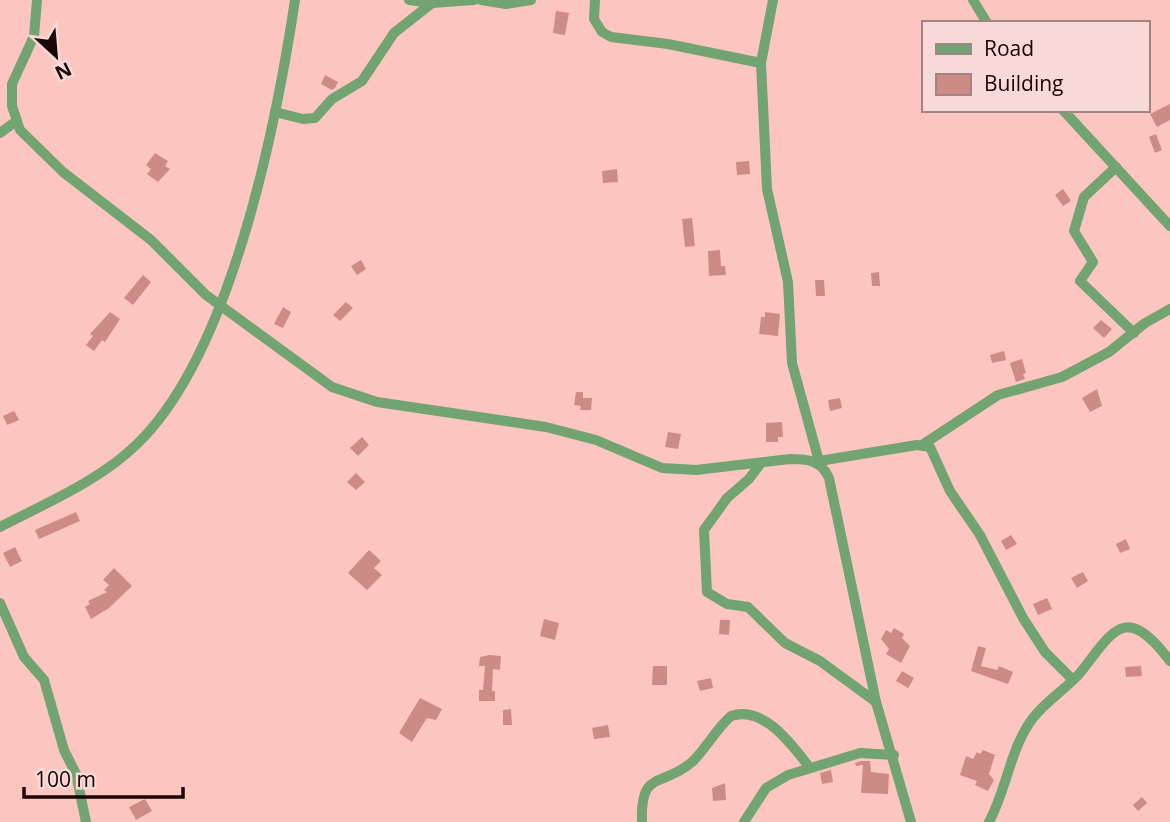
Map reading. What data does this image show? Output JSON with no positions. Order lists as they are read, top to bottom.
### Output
{
  "legend": ["Road", "Building"],
  "scale_bar": "100 m",
  "north": "bottom right"
}
